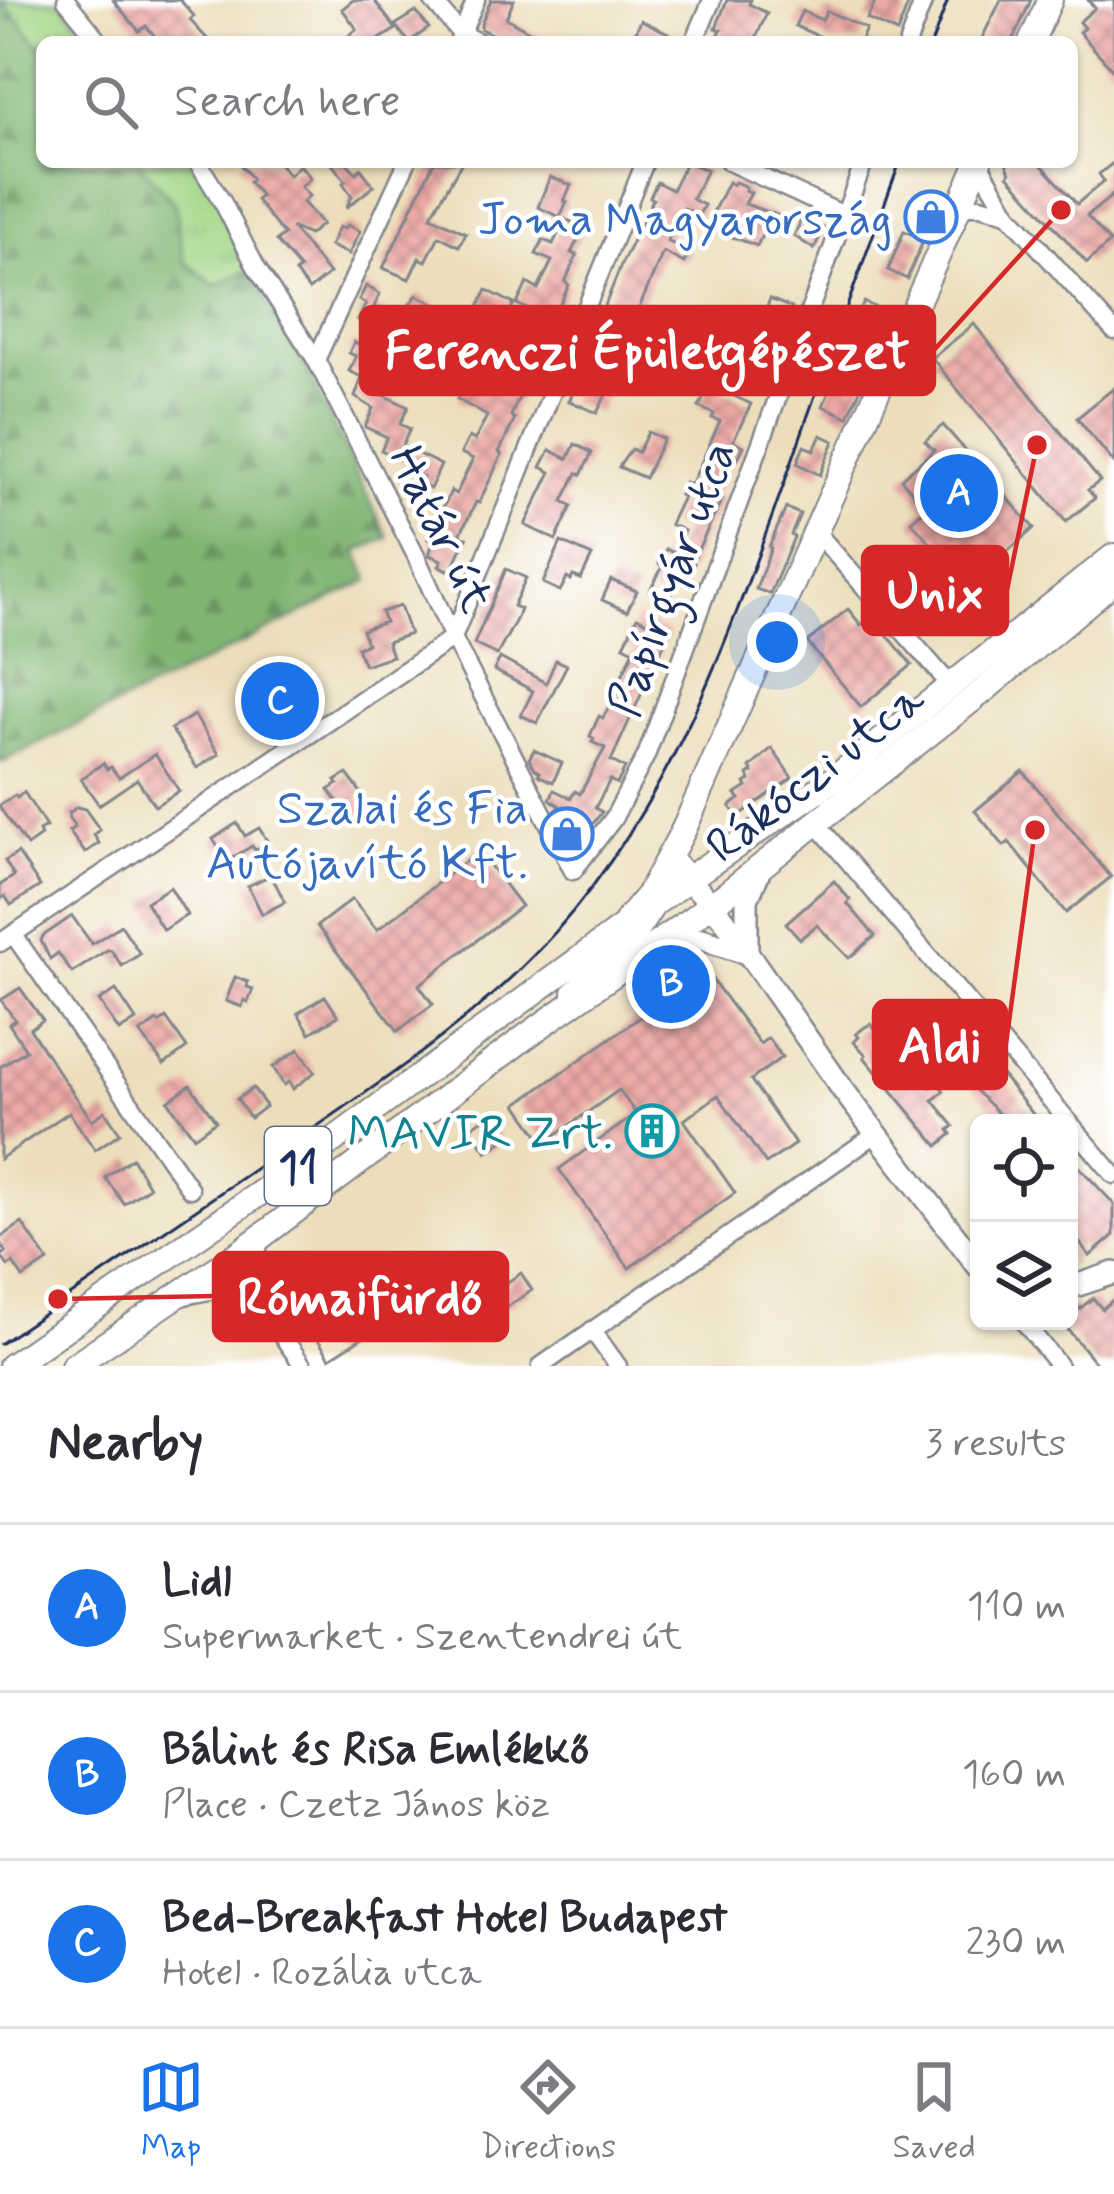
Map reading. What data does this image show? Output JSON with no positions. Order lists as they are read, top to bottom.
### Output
{
  "streets": {
    "main road": ["Rákóczi utca", "11"],
    "street": ["Határ út", "Papírgyár utca"]
  },
  "crossings": [
    ["Határ út", "Papírgyár utca"],
    ["Rákóczi utca", "11"]
  ],
  "places": {
    "other": [
      "Ferenczi Épületgépészet",
      "Unix",
      "Aldi",
      "Rómaifürdő"
    ],
    "shop": ["Joma Magyarország", "Szalai és Fia Autójavító Kft."],
    "building": ["MAVIR Zrt."]
  },
  "page": {
    "search": "Search here",
    "pins": ["A", "C", "B"],
    "heading": ["Nearby", "3 results"],
    "list": [
      {
        "mark": "A",
        "name": "Lidl",
        "note": "Supermarket · Szentendrei út",
        "value": "110 m"
      },
      {
        "mark": "B",
        "name": "Bálint és Risa Emlékkő",
        "note": "Place · Czetz János köz",
        "value": "160 m"
      },
      {
        "mark": "C",
        "name": "Bed-Breakfast Hotel Budapest",
        "note": "Hotel · Rozália utca",
        "value": "230 m"
      }
    ],
    "nav": ["Map", "Directions", "Saved"]
  }
}
